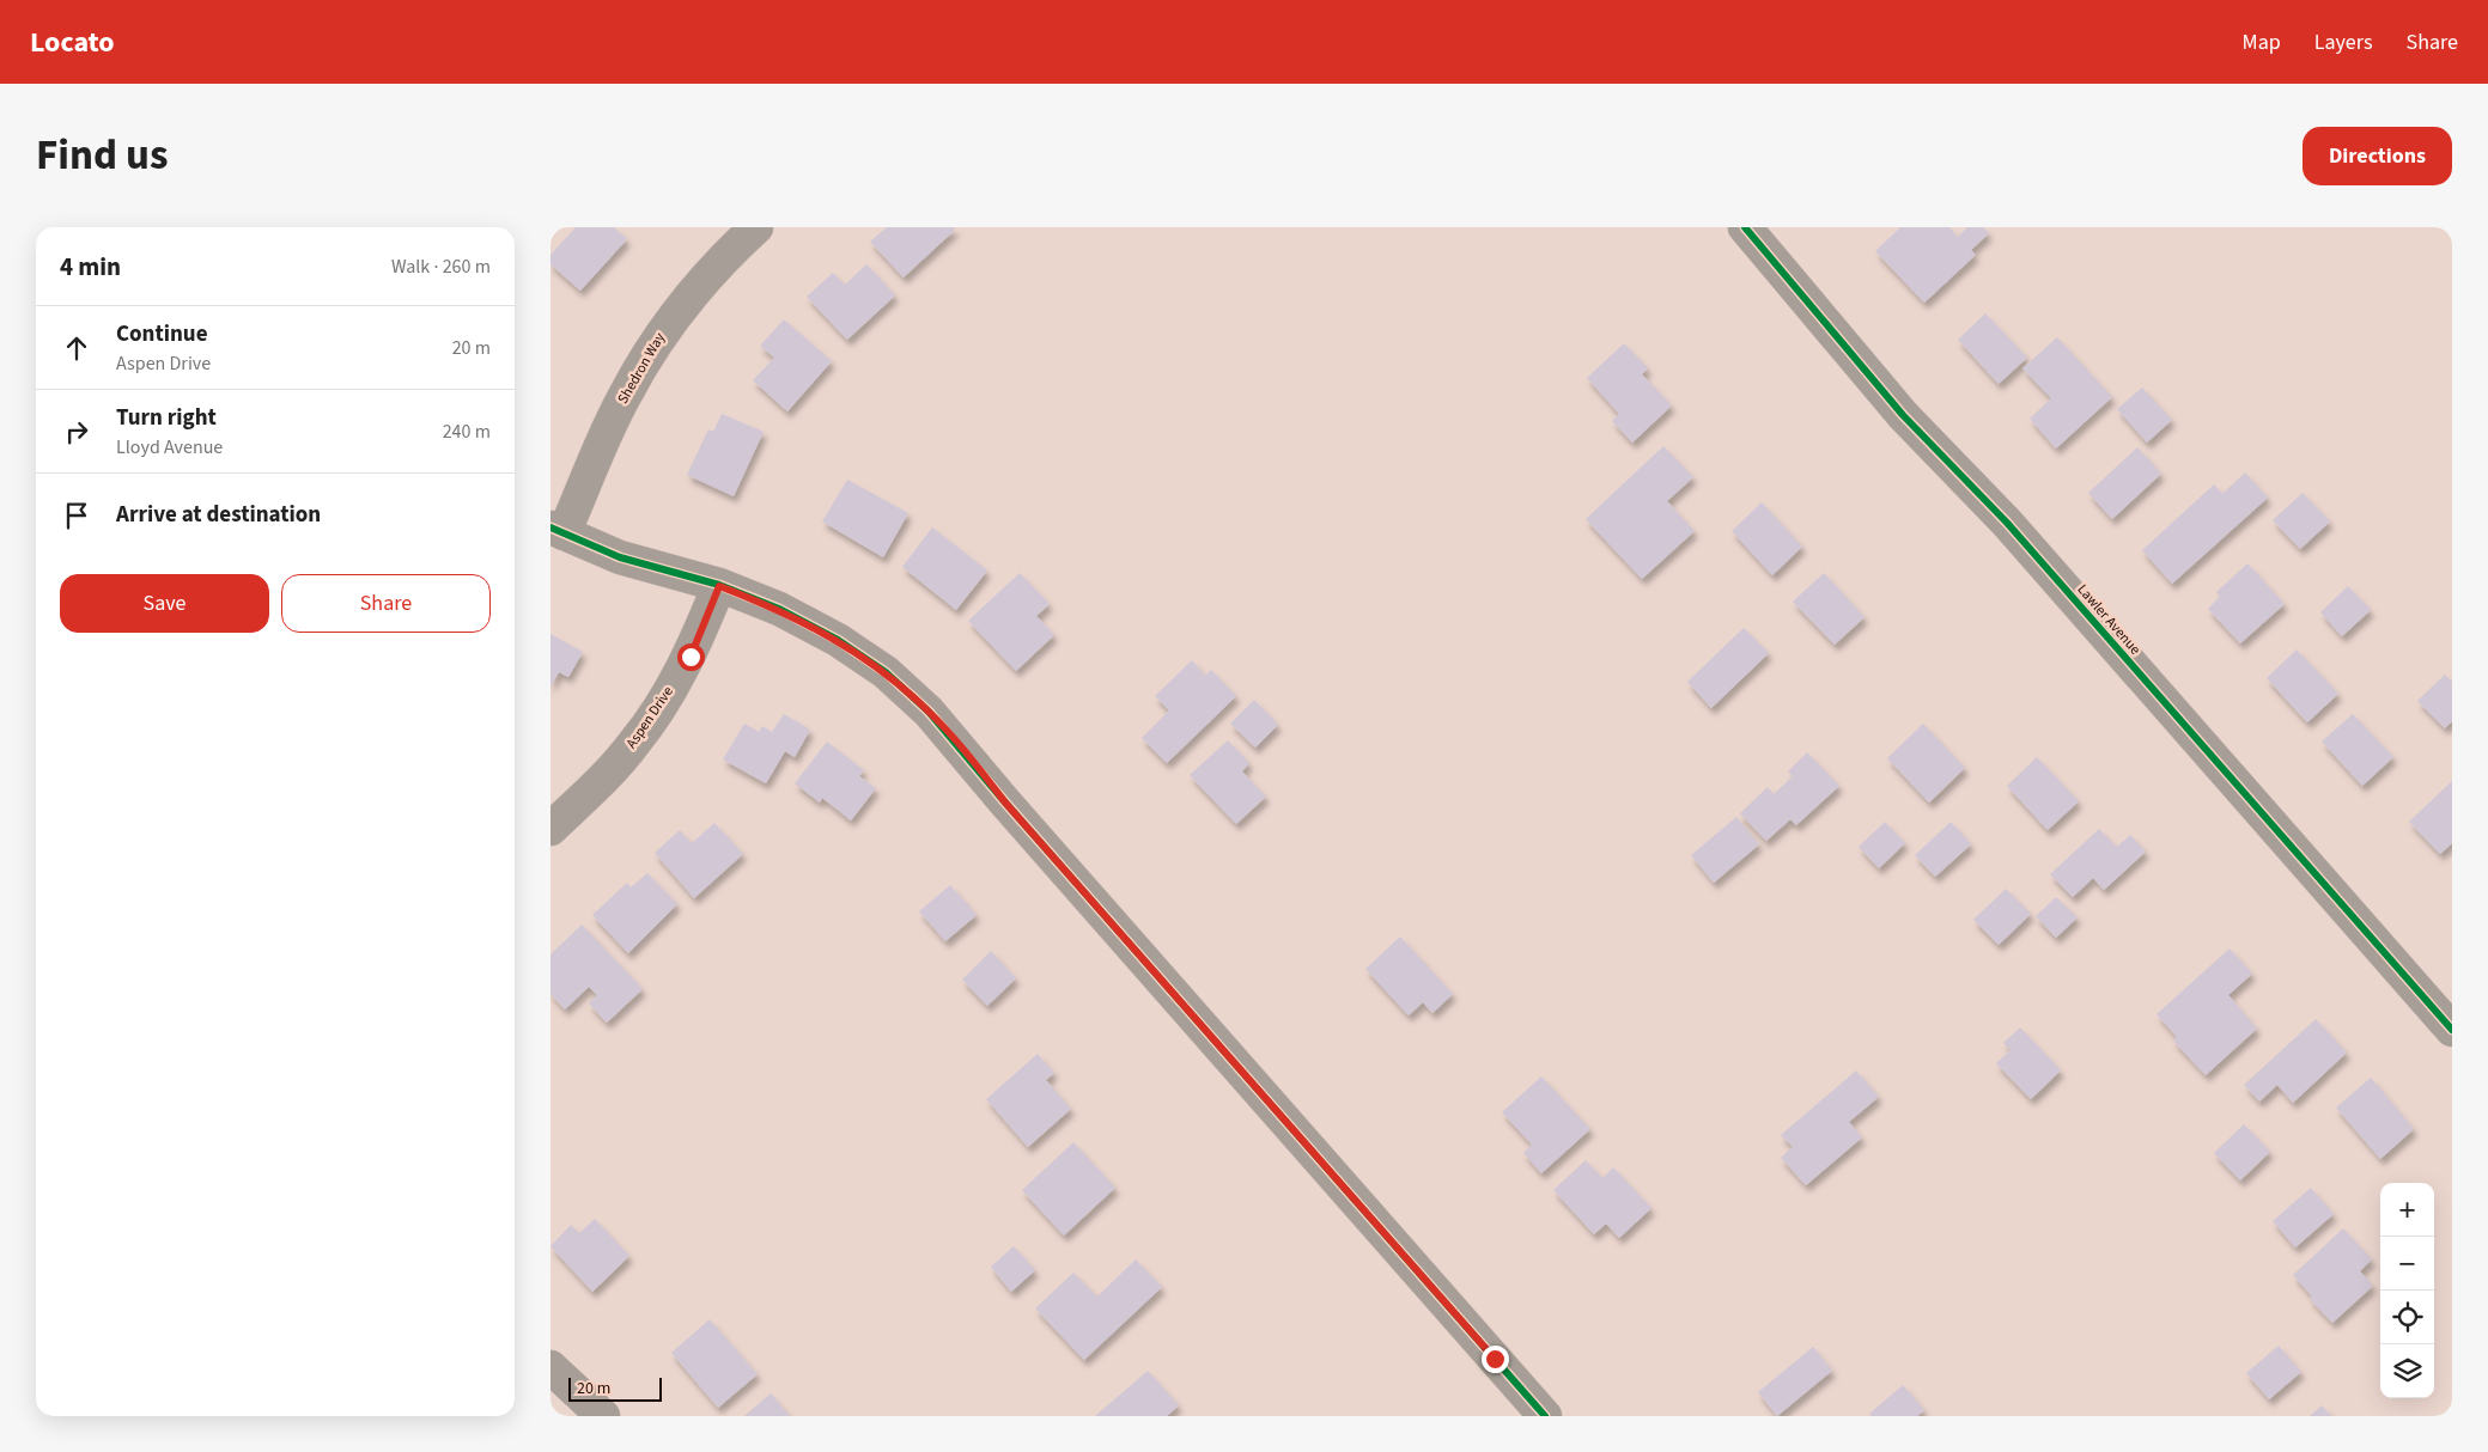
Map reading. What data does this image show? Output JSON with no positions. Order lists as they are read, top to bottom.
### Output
{
  "streets": {
    "street": ["Shedron Way", "Lawler Avenue", "Aspen Drive"]
  },
  "scale_bar": "20 m",
  "page": {
    "header": "Locato",
    "nav": ["Map", "Layers", "Share"],
    "title": "Find us",
    "buttons": [
      "Directions",
      ["Save", "Share"]
    ],
    "heading": ["4 min", "Walk · 260 m"],
    "list": [
      ["Continue", "Aspen Drive", "20 m"],
      ["Turn right", "Lloyd Avenue", "240 m"],
      "Arrive at destination"
    ],
    "map_buttons": ["+", "−"],
    "scale": "20 m"
  }
}
